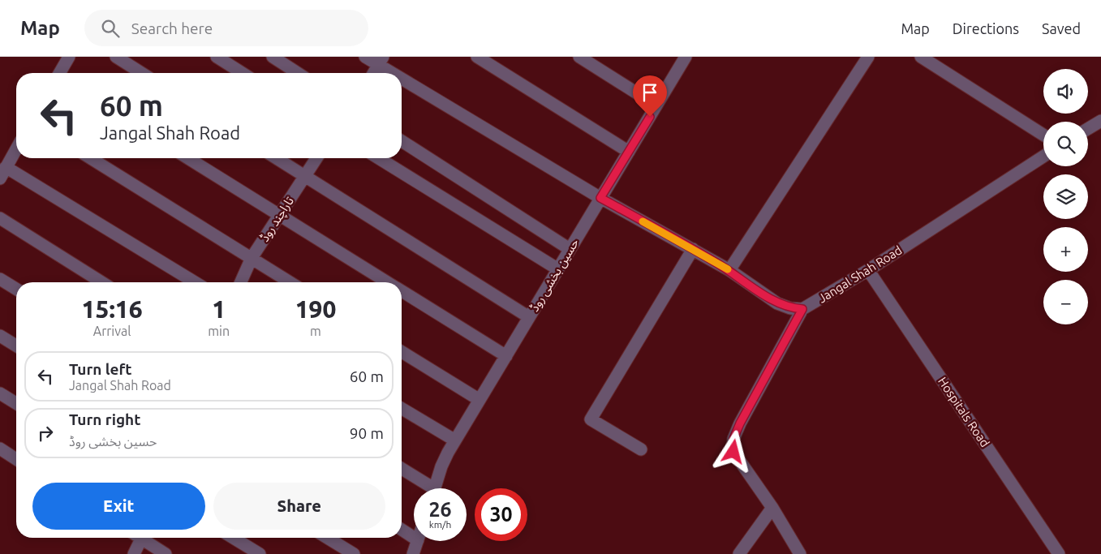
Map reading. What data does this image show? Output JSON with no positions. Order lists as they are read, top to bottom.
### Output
{
  "streets": {
    "street": [
      "تاراچند روڈ",
      "Jangal Shah Road",
      "حسین بخشی روڈ",
      "Hospitals Road"
    ]
  },
  "crossings": [
    ["Jangal Shah Road", "Hospitals Road"]
  ],
  "page": {
    "header": "Map",
    "search": "Search here",
    "nav": ["Map", "Directions", "Saved"],
    "map_buttons": ["+", "−"],
    "turn": ["60 m", "Jangal Shah Road"],
    "eta": [
      "15:16",
      "Arrival",
      "1",
      "min",
      "190",
      "m"
    ],
    "list": [
      {
        "name": "Turn left",
        "note": "Jangal Shah Road",
        "value": "60 m"
      },
      {
        "name": "Turn right",
        "note": "حسین بخشی روڈ",
        "value": "90 m"
      }
    ],
    "buttons": ["Exit", "Share"],
    "speed": "26 km/h",
    "limit": "30"
  }
}
